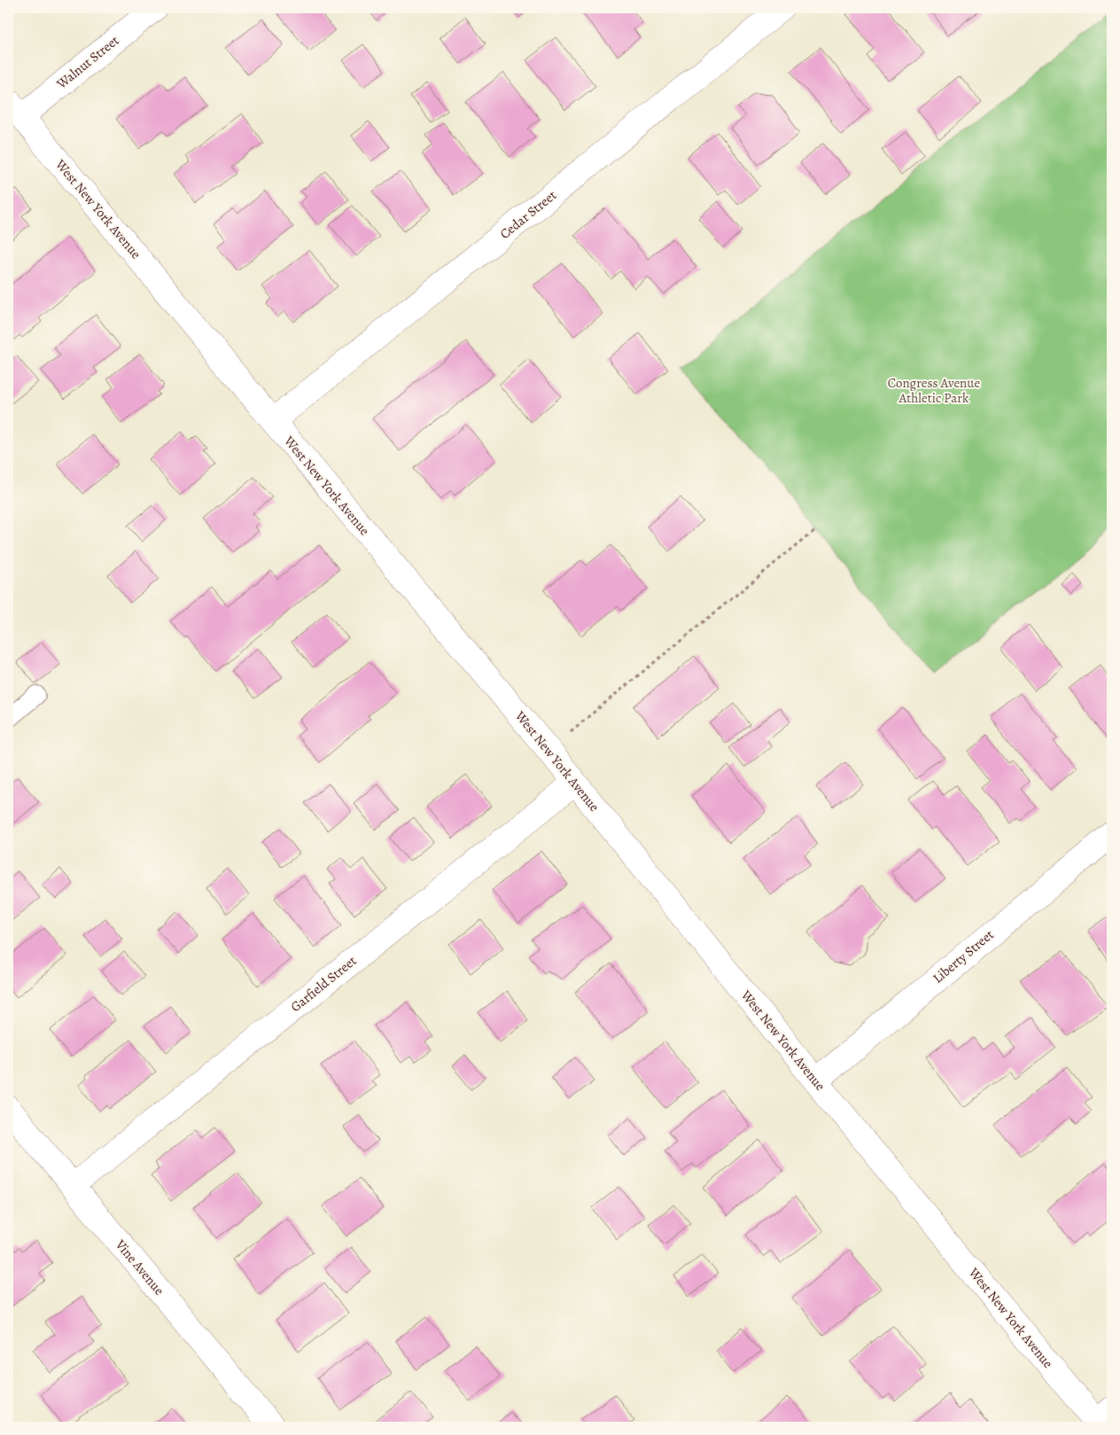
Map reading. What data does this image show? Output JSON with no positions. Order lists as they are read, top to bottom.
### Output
{
  "streets": {
    "street": [
      "Walnut Street",
      "West New York Avenue",
      "Cedar Street",
      "Liberty Street",
      "Garfield Street",
      "Vine Avenue"
    ]
  },
  "crossings": [
    ["Walnut Street", "West New York Avenue"],
    ["West New York Avenue", "Cedar Street"],
    ["West New York Avenue", "Liberty Street"],
    ["West New York Avenue", "Garfield Street"],
    ["Garfield Street", "Vine Avenue"]
  ],
  "parks": ["Congress Avenue Athletic Park"]
}
